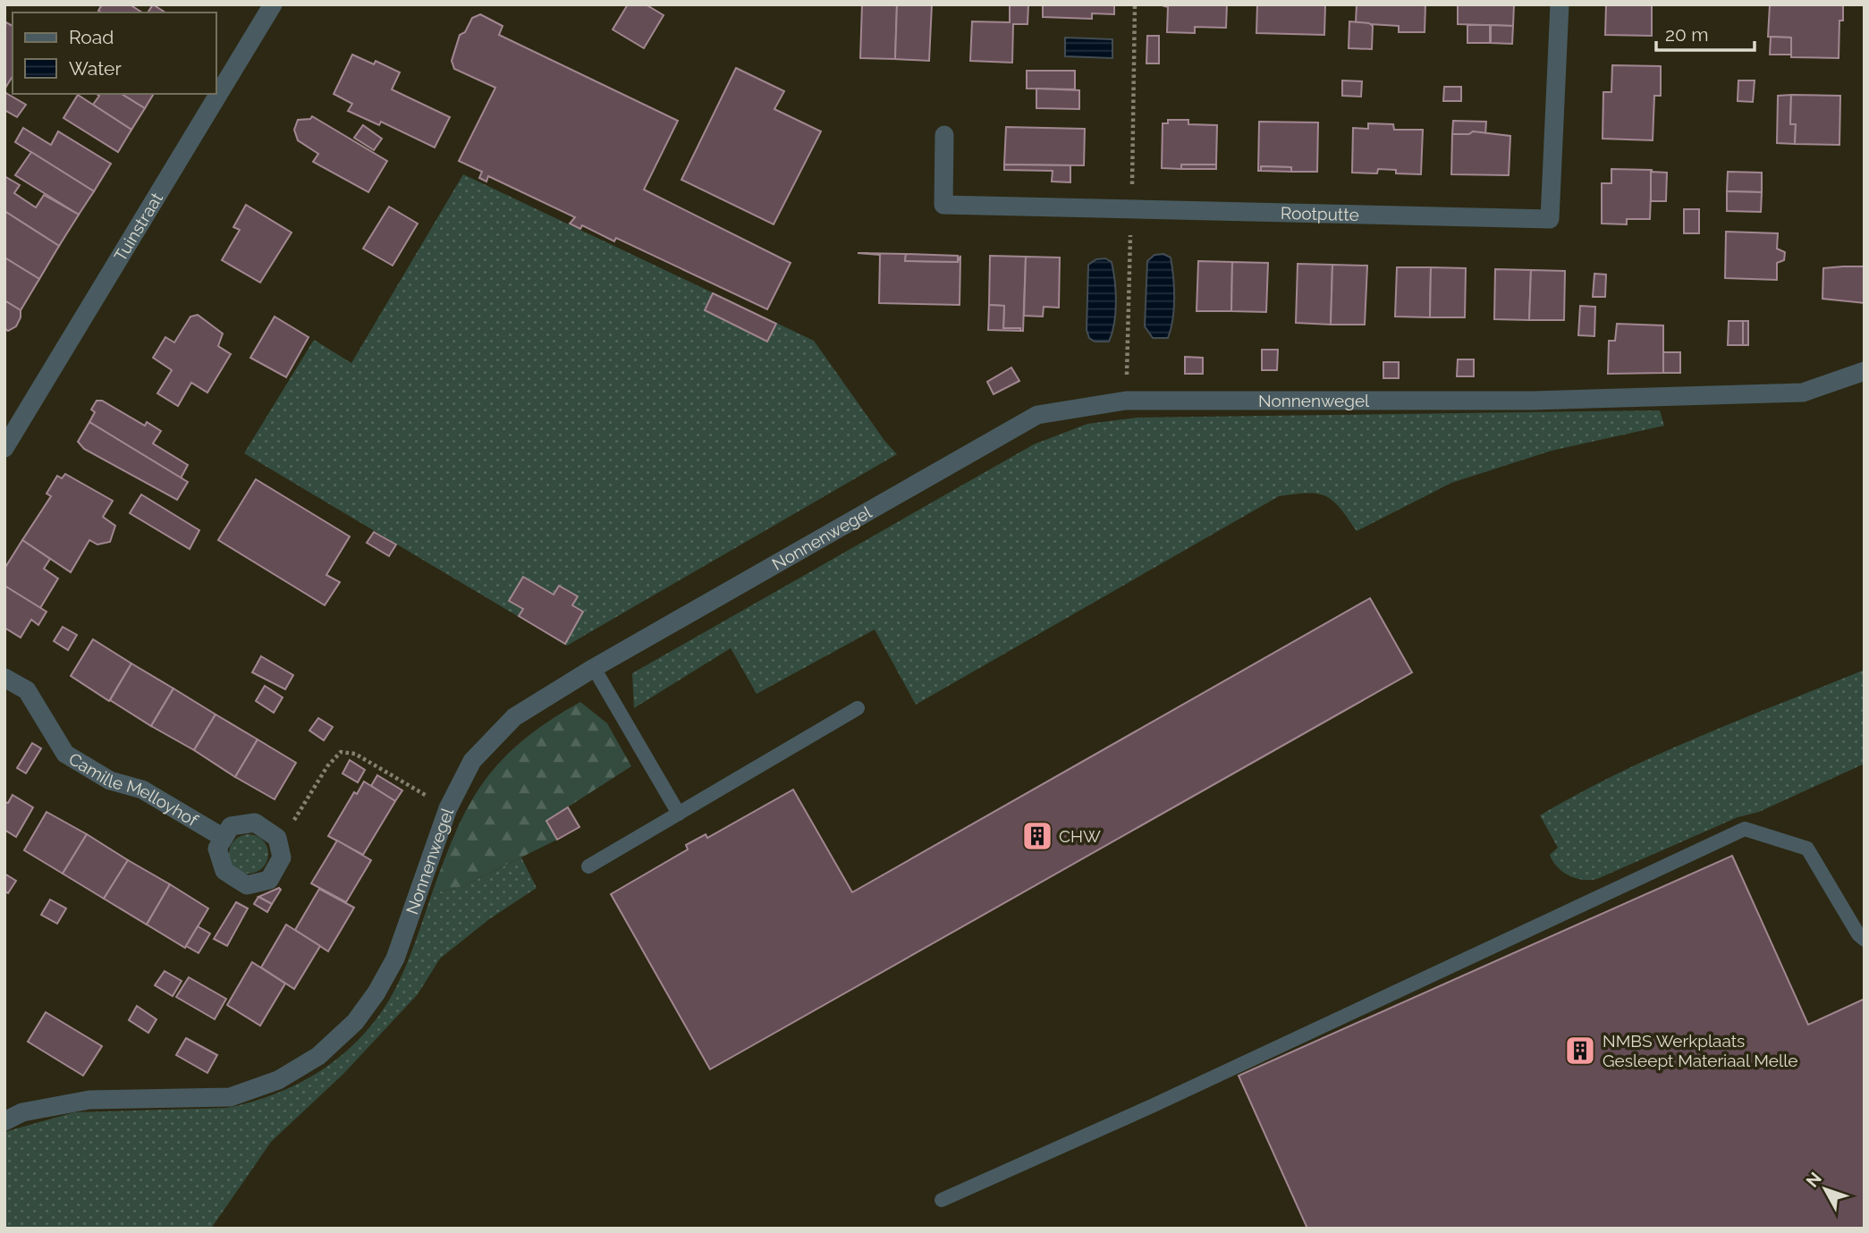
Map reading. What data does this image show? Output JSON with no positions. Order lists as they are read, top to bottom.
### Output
{
  "streets": {
    "street": [
      "Rootputte",
      "Tuinstraat",
      "Nonnenwegel",
      "Camille Melloyhof"
    ]
  },
  "places": {
    "building": ["CHW", "NMBS Werkplaats Gesleept Materiaal Melle"]
  },
  "legend": ["Road", "Water"],
  "scale_bar": "20 m",
  "north": "top left"
}
